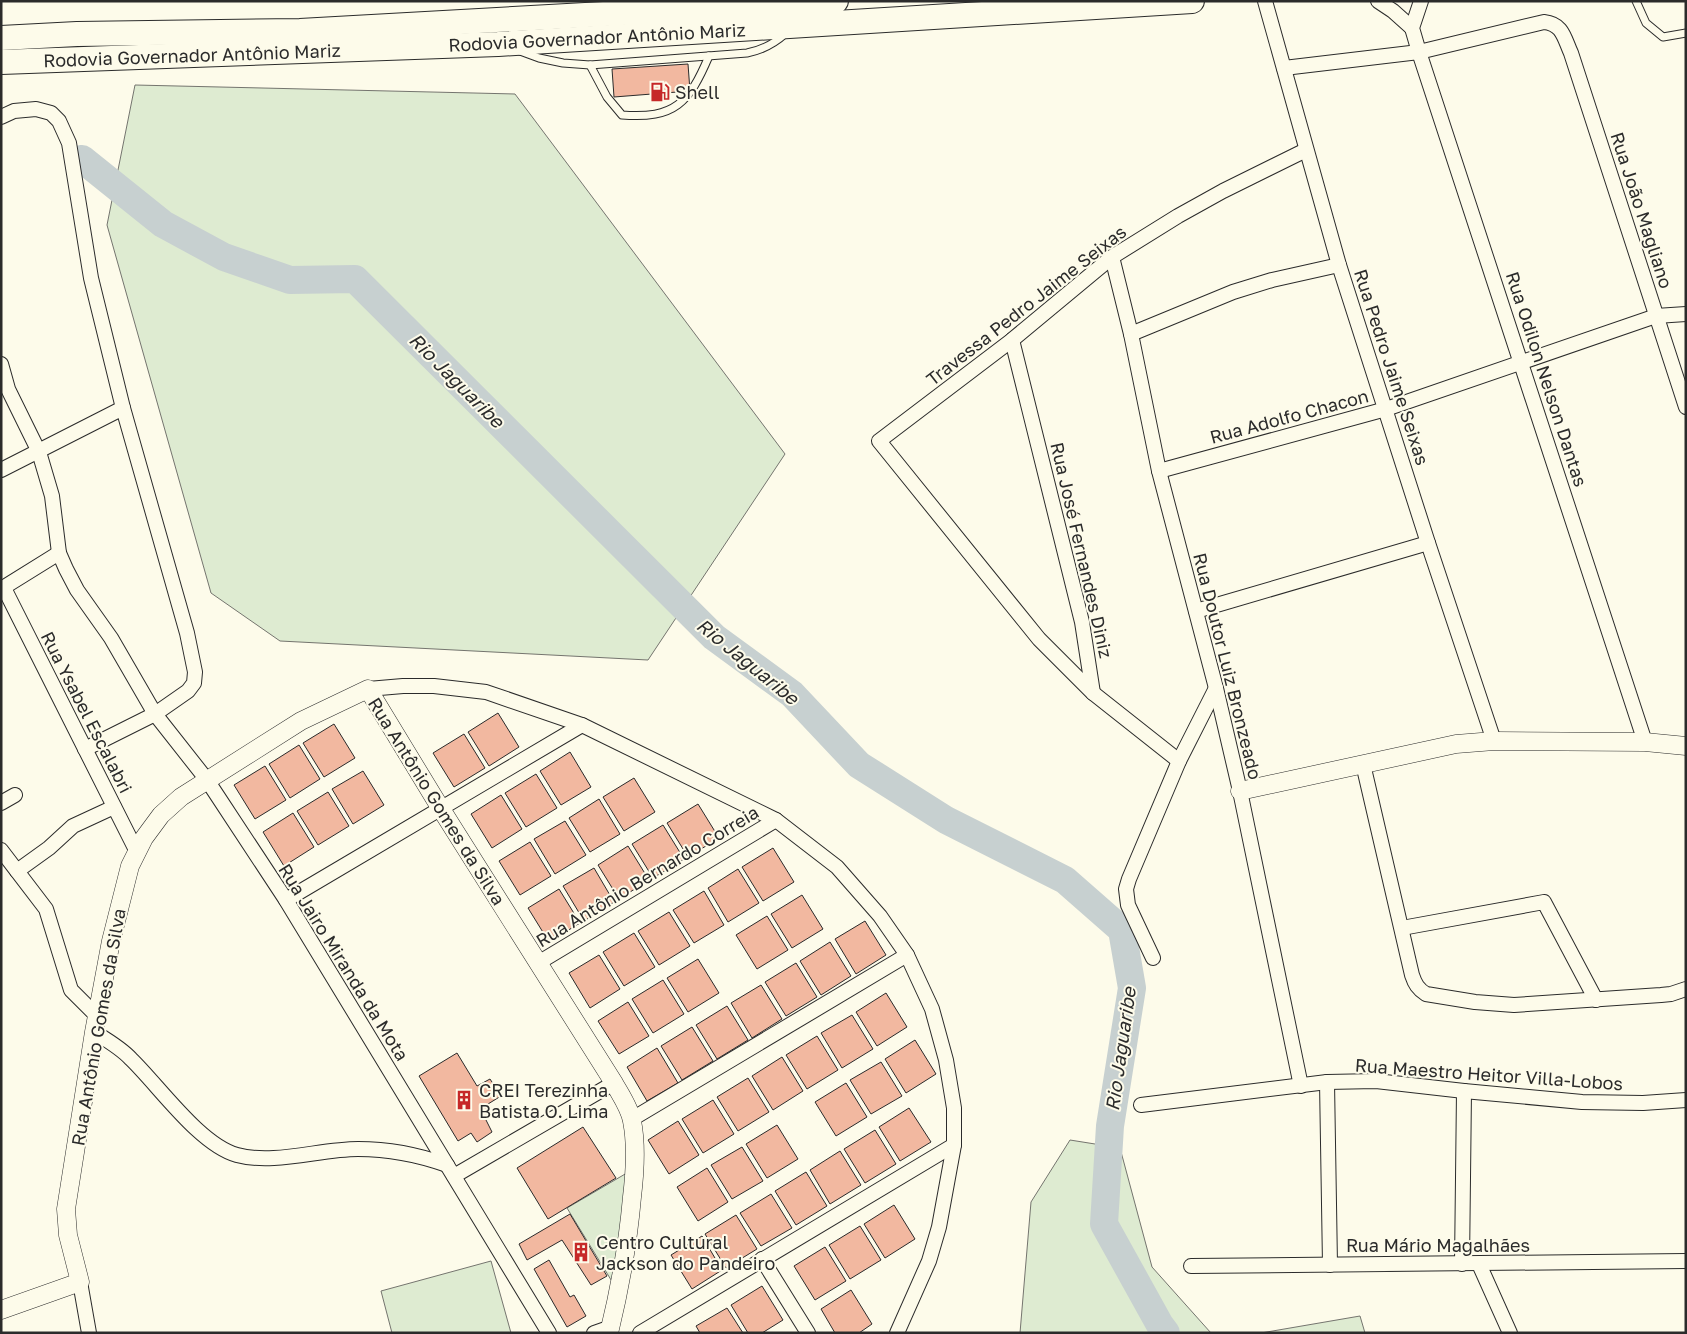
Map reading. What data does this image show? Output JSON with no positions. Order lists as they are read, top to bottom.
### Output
{
  "streets": {
    "highway": ["Rodovia Governador Antônio Mariz"],
    "street": [
      "Rua João Magliano",
      "Travessa Pedro Jaime Seixas",
      "Rua Pedro Jaime Seixas",
      "Rua Odilon Nelson Dantas",
      "Rua Adolfo Chacon",
      "Rua José Fernandes Diniz",
      "Rua Doutor Luiz Bronzeado",
      "Rua Ysabel Escalabri",
      "Rua Antônio Gomes da Silva",
      "Rua Antônio Bernardo Correia",
      "Rua Jairo Miranda da Mota",
      "Rua Maestro Heitor Villa-Lobos",
      "Rua Mário Magalhães"
    ]
  },
  "crossings": [
    ["Rua João Magliano", "Rua Pedro Jaime Seixas"],
    ["Rua João Magliano", "Rua Odilon Nelson Dantas"],
    ["Rua João Magliano", "Rua Adolfo Chacon"],
    ["Travessa Pedro Jaime Seixas", "Rua Pedro Jaime Seixas"],
    ["Travessa Pedro Jaime Seixas", "Rua José Fernandes Diniz"],
    ["Travessa Pedro Jaime Seixas", "Rua Doutor Luiz Bronzeado"],
    ["Rua Pedro Jaime Seixas", "Rua Adolfo Chacon"],
    ["Rua Odilon Nelson Dantas", "Rua Adolfo Chacon"],
    ["Rua Adolfo Chacon", "Rua Doutor Luiz Bronzeado"],
    ["Rua Doutor Luiz Bronzeado", "Rua Maestro Heitor Villa-Lobos"],
    ["Rua Ysabel Escalabri", "Rua Antônio Gomes da Silva"],
    ["Rua Antônio Gomes da Silva", "Rua Antônio Bernardo Correia"],
    ["Rua Antônio Gomes da Silva", "Rua Jairo Miranda da Mota"]
  ],
  "water": ["Rio Jaguaribe"],
  "places": {
    "fuel station": ["Shell"],
    "building": ["CREI Terezinha Batista O. Lima", "Centro Cultural Jackson do Pandeiro"]
  }
}
